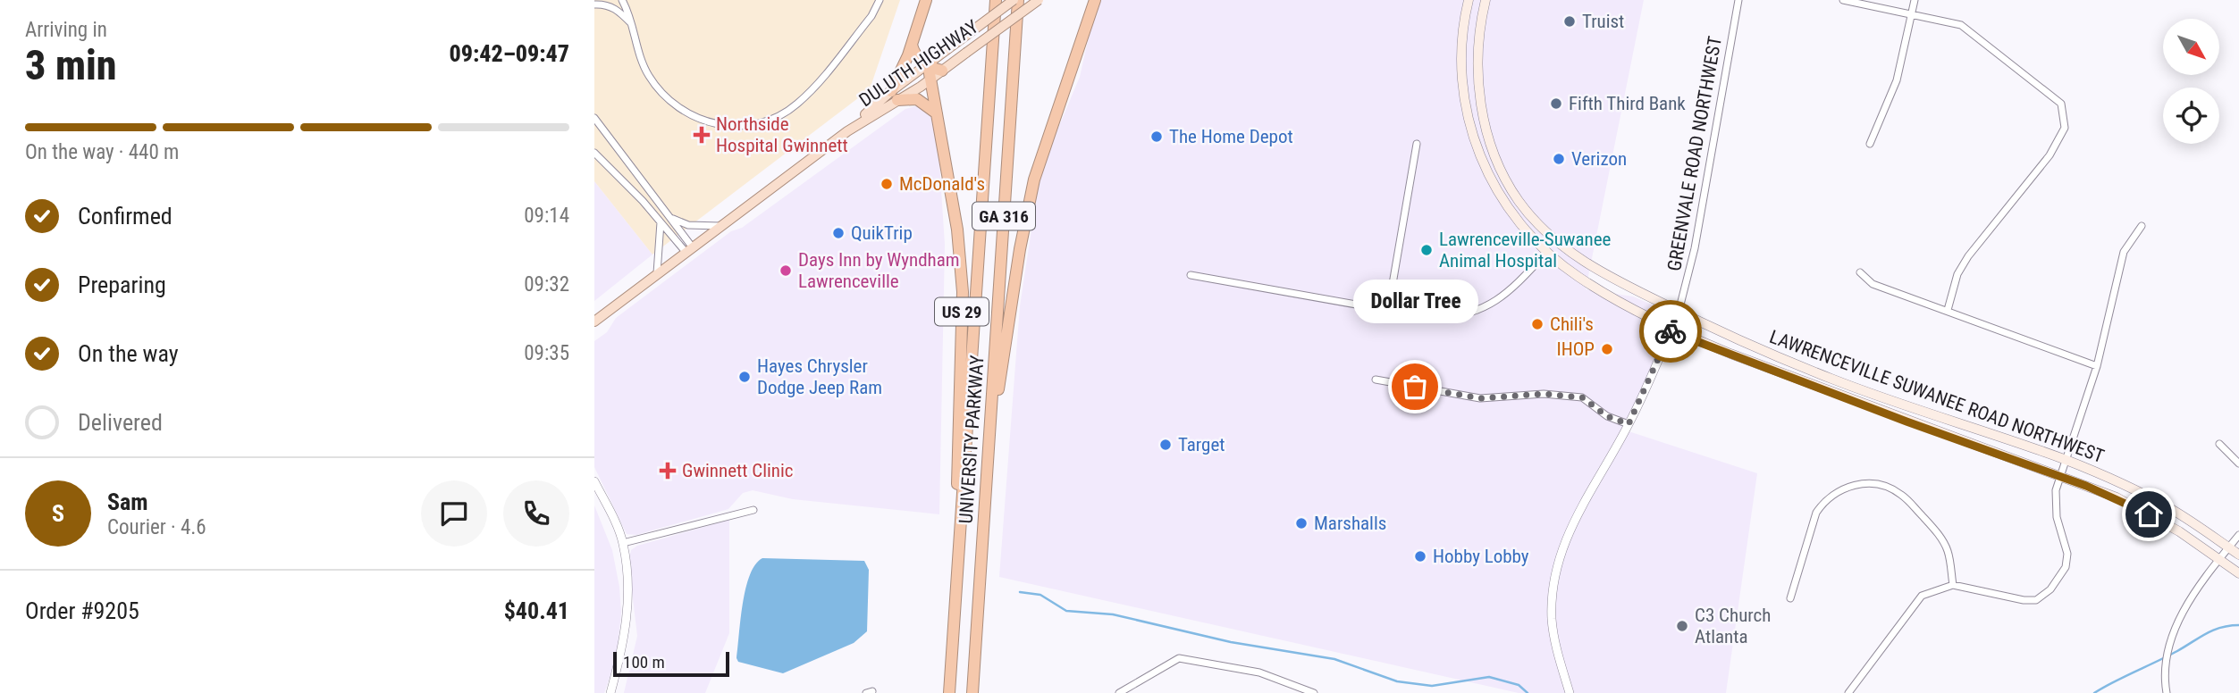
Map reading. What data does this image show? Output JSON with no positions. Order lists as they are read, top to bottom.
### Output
{
  "streets": {
    "highway": ["GA 316", "US 29", "UNIVERSITY PARKWAY"],
    "main road": ["DULUTH HIGHWAY", "LAWRENCEVILLE SUWANEE ROAD NORTHWEST"],
    "street": ["GREENVALE ROAD NORTHWEST"]
  },
  "crossings": [
    ["DULUTH HIGHWAY", "US 29"],
    ["DULUTH HIGHWAY", "UNIVERSITY PARKWAY"],
    ["GREENVALE ROAD NORTHWEST", "LAWRENCEVILLE SUWANEE ROAD NORTHWEST"],
    ["US 29", "UNIVERSITY PARKWAY"]
  ],
  "places": {
    "other": [
      "Truist",
      "Fifth Third Bank",
      "The Home Depot",
      "Verizon",
      "McDonald's",
      "QuikTrip",
      "Lawrenceville-Suwanee Animal Hospital",
      "Days Inn by Wyndham Lawrenceville",
      "Chili's",
      "IHOP",
      "Hayes Chrysler Dodge Jeep Ram",
      "Dollar Tree",
      "Target",
      "Marshalls",
      "Hobby Lobby",
      "C3 Church Atlanta"
    ],
    "health": ["Northside Hospital Gwinnett", "Gwinnett Clinic"]
  },
  "scale_bar": "100 m",
  "north": "bottom right",
  "page": {
    "heading": ["3 min", "Arriving in", "09:42–09:47"],
    "panel": [
      "Sam",
      "Courier · 4.6",
      "Order #9205",
      "$40.41"
    ],
    "bar": "On the way · 440 m",
    "list": [
      ["Confirmed", "09:14"],
      ["Preparing", "09:32"],
      ["On the way", "09:35"],
      "Delivered"
    ],
    "bubble": "Dollar Tree",
    "round": "S",
    "scale": "100 m"
  }
}
